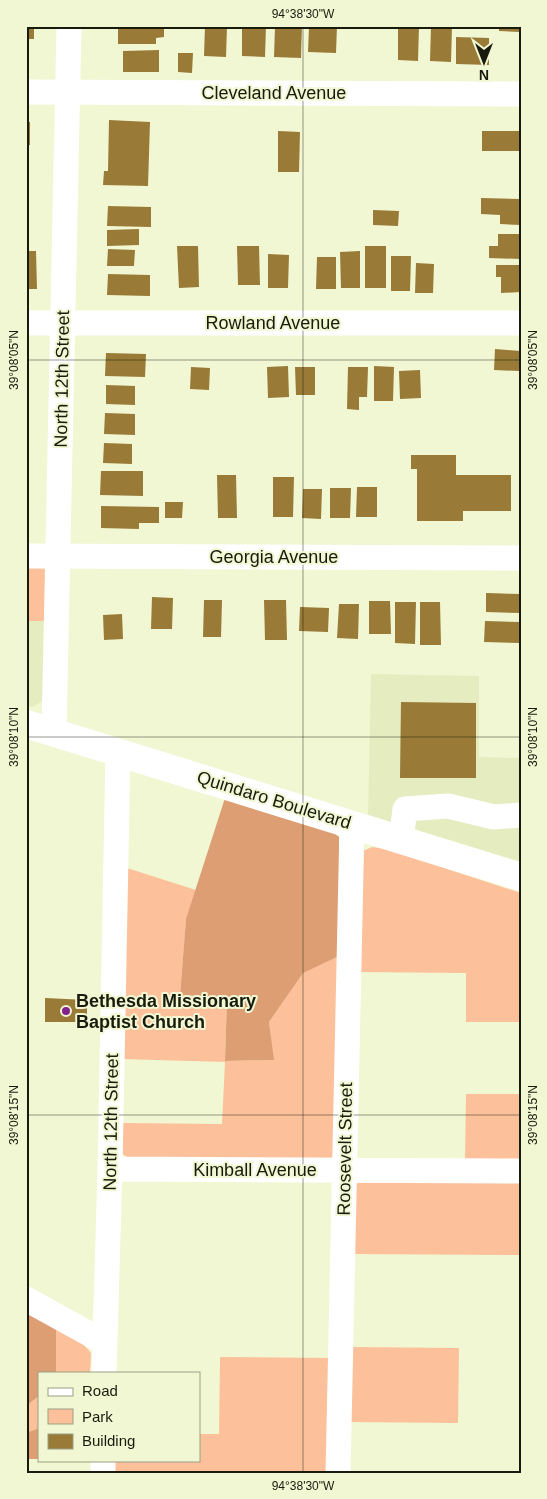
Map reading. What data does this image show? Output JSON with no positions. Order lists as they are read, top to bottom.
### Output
{
  "streets": {
    "main road": ["Quindaro Boulevard"],
    "street": [
      "Cleveland Avenue",
      "Rowland Avenue",
      "North 12th Street",
      "Georgia Avenue",
      "Roosevelt Street",
      "Kimball Avenue"
    ]
  },
  "crossings": [
    ["Cleveland Avenue", "North 12th Street"],
    ["Rowland Avenue", "North 12th Street"],
    ["North 12th Street", "Georgia Avenue"],
    ["North 12th Street", "Quindaro Boulevard"],
    ["North 12th Street", "Kimball Avenue"],
    ["Quindaro Boulevard", "Roosevelt Street"],
    ["Roosevelt Street", "Kimball Avenue"]
  ],
  "places": ["Bethesda Missionary Baptist Church"],
  "legend": ["Road", "Park", "Building"],
  "north": "bottom",
  "coordinates": [
    "94°38'30\"W",
    "39°08'05\"N",
    "39°08'10\"N",
    "39°08'15\"N"
  ]
}
